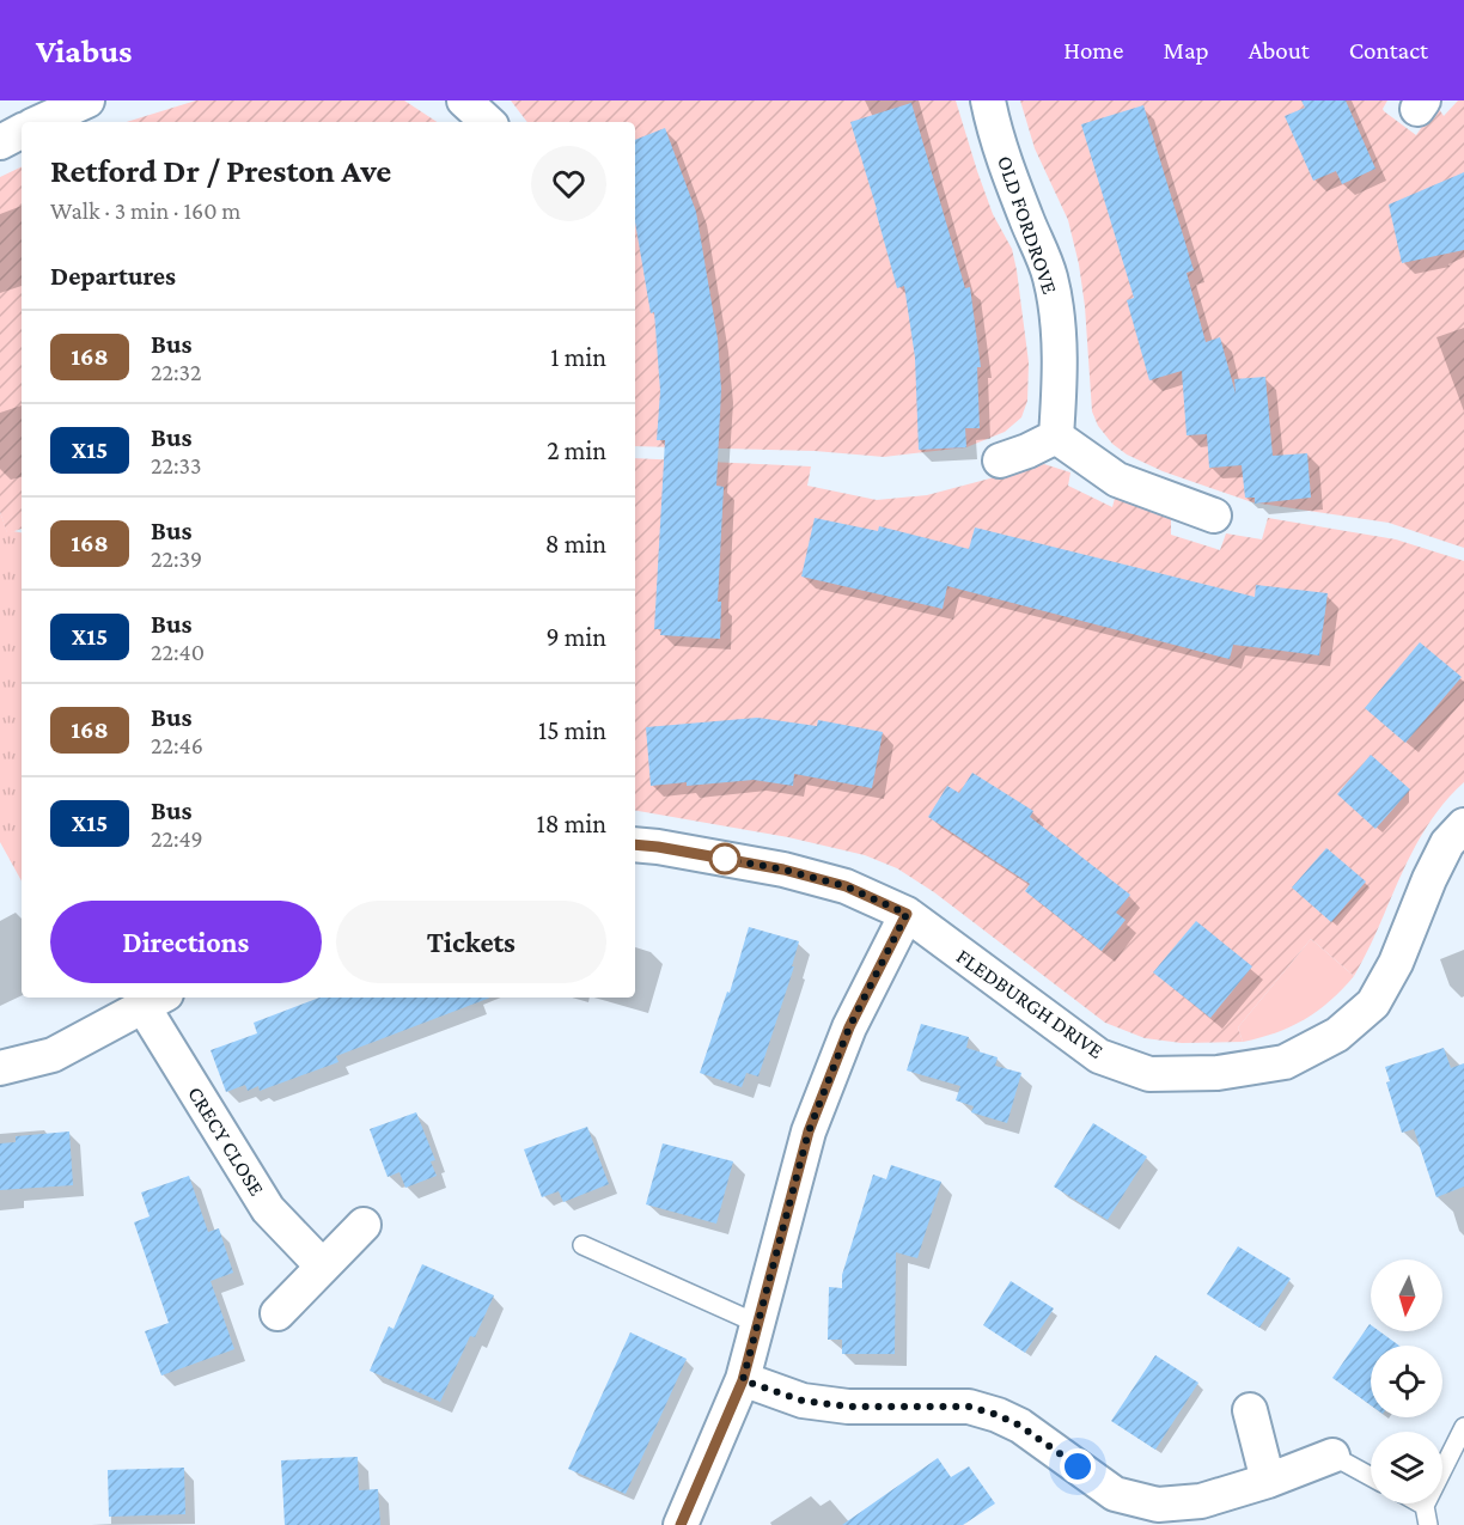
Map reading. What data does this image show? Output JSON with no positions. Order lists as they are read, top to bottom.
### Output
{
  "streets": {
    "street": ["OLD FORDROVE", "FLEDBURGH DRIVE", "CRECY CLOSE"]
  },
  "lines": ["bus line 168"],
  "north": "bottom",
  "page": {
    "header": "Viabus",
    "nav": [
      "Home",
      "Map",
      "About",
      "Contact"
    ],
    "heading": [
      ["Retford Dr / Preston Ave", "Walk · 3 min · 160 m"],
      "Departures"
    ],
    "list": [
      {
        "mark": "168",
        "name": "Bus",
        "note": "22:32",
        "value": "1 min"
      },
      {
        "mark": "X15",
        "name": "Bus",
        "note": "22:33",
        "value": "2 min"
      },
      {
        "mark": "168",
        "name": "Bus",
        "note": "22:39",
        "value": "8 min"
      },
      {
        "mark": "X15",
        "name": "Bus",
        "note": "22:40",
        "value": "9 min"
      },
      {
        "mark": "168",
        "name": "Bus",
        "note": "22:46",
        "value": "15 min"
      },
      {
        "mark": "X15",
        "name": "Bus",
        "note": "22:49",
        "value": "18 min"
      }
    ],
    "buttons": ["Directions", "Tickets"]
  }
}
